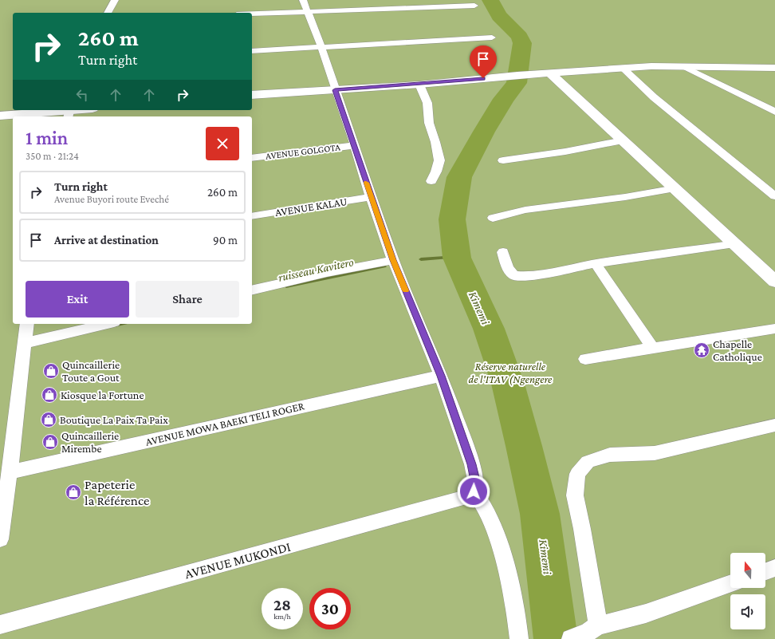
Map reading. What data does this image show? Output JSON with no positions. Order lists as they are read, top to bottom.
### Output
{
  "streets": {
    "street": [
      "AVENUE GOLGOTA",
      "AVENUE KALAU",
      "AVENUE MOWA BAEKI TELI ROGER",
      "AVENUE MUKONDI"
    ]
  },
  "water": ["ruisseau Kavitero", "Kimemi"],
  "parks": ["Réserve naturelle de l'ITAV (Ngengere"],
  "places": {
    "temple": ["Chapelle Catholique"],
    "shop": [
      "Quincaillerie Toute a Gout",
      "Kiosque la Fortune",
      "Boutique La Paix Ta Paix",
      "Quincaillerie Mirembe",
      "Papeterie la Référence"
    ]
  },
  "north": "top",
  "page": {
    "turn": ["260 m", "Turn right"],
    "heading": ["1 min", "350 m · 21:24"],
    "list": [
      {
        "name": "Turn right",
        "note": "Avenue Buyori route Eveché",
        "value": "260 m"
      },
      {
        "name": "Arrive at destination",
        "value": "90 m"
      }
    ],
    "buttons": ["Exit", "Share"],
    "speed": "28 km/h",
    "limit": "30"
  }
}
